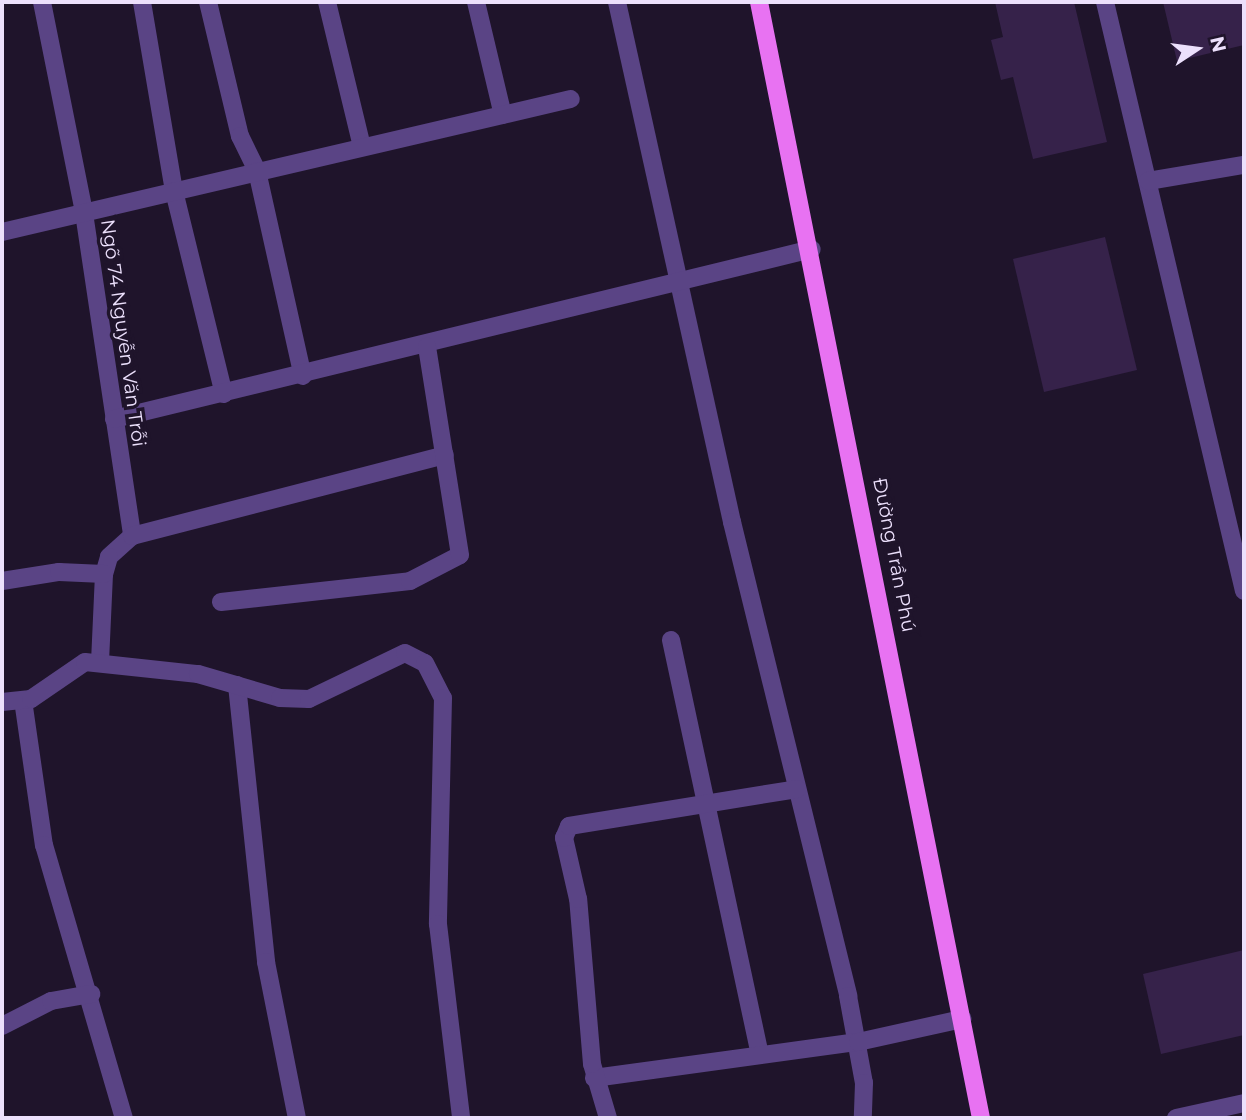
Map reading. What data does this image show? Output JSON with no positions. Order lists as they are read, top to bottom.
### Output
{
  "streets": {
    "main road": ["Đường Trần Phú"],
    "street": ["Ngõ 74 Nguyễn Văn Trỗi"]
  },
  "north": "right"
}
